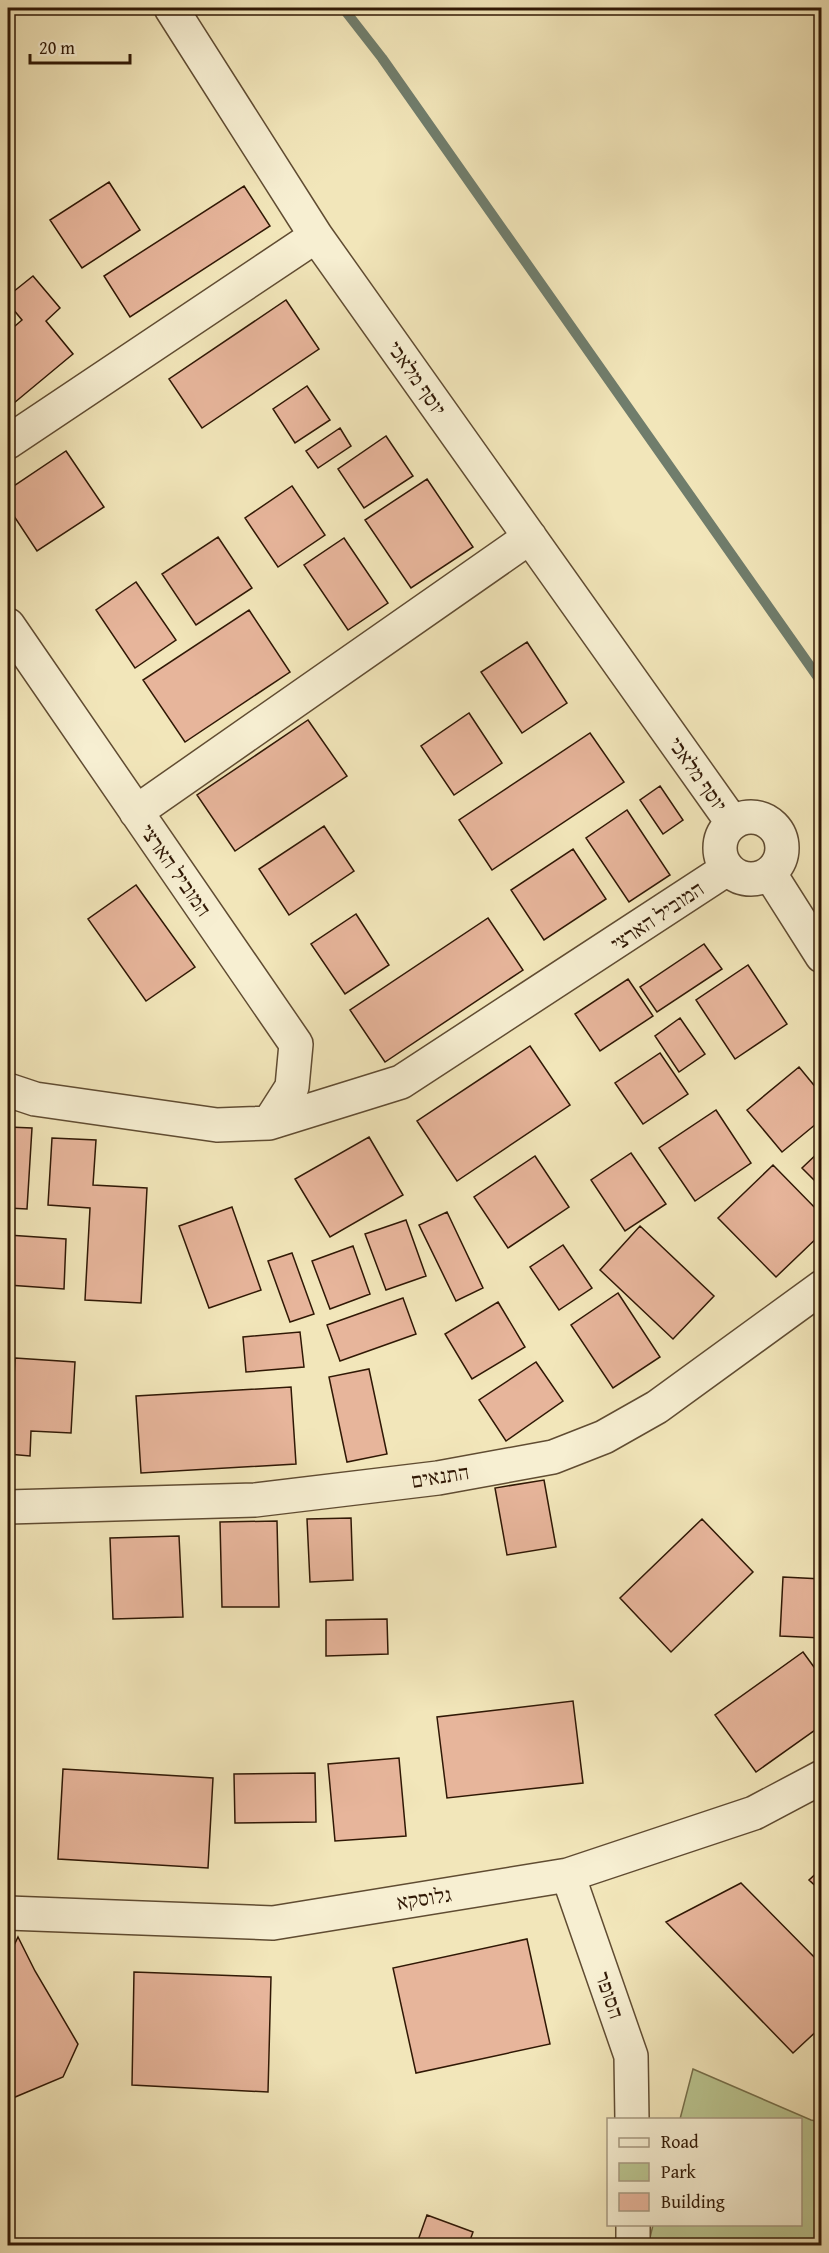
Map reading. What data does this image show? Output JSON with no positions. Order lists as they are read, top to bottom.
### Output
{
  "streets": {
    "street": [
      "יוסף מלאכי",
      "המוביל הארצי",
      "התנאים",
      "גלוסקא",
      "הסופר"
    ]
  },
  "crossings": [
    ["יוסף מלאכי", "המוביל הארצי"],
    ["גלוסקא", "הסופר"]
  ],
  "legend": ["Road", "Park", "Building"],
  "scale_bar": "20 m"
}
